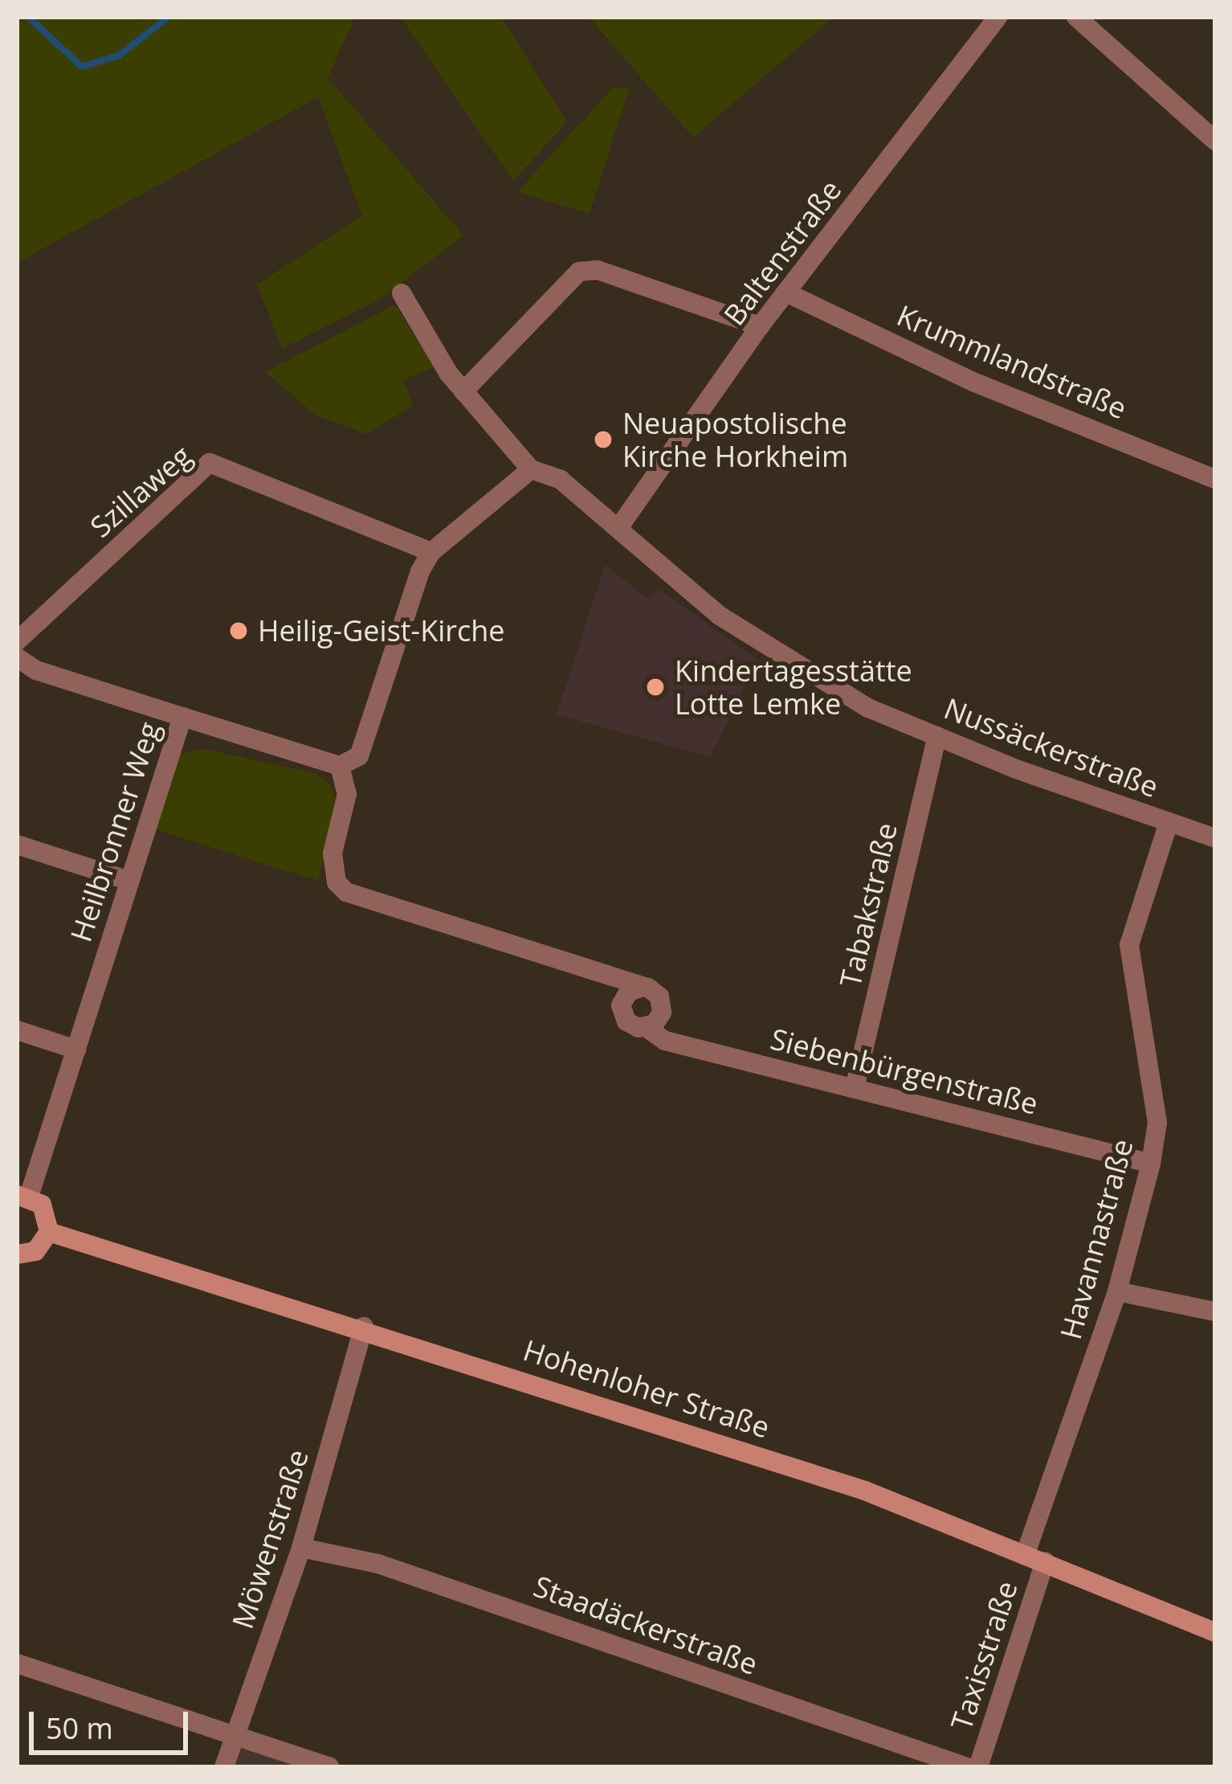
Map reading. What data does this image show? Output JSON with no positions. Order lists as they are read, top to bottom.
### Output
{
  "streets": {
    "street": [
      "Baltenstraße",
      "Krummlandstraße",
      "Szillaweg",
      "Nussäckerstraße",
      "Heilbronner Weg",
      "Tabakstraße",
      "Siebenbürgenstraße",
      "Havannastraße",
      "Hohenloher Straße",
      "Möwenstraße",
      "Staadäckerstraße",
      "Taxisstraße"
    ]
  },
  "crossings": [
    ["Baltenstraße", "Krummlandstraße"],
    ["Baltenstraße", "Nussäckerstraße"],
    ["Nussäckerstraße", "Tabakstraße"],
    ["Nussäckerstraße", "Havannastraße"],
    ["Tabakstraße", "Siebenbürgenstraße"],
    ["Siebenbürgenstraße", "Havannastraße"],
    ["Havannastraße", "Hohenloher Straße"],
    ["Havannastraße", "Taxisstraße"],
    ["Hohenloher Straße", "Möwenstraße"],
    ["Hohenloher Straße", "Taxisstraße"],
    ["Möwenstraße", "Staadäckerstraße"]
  ],
  "places": ["Neuapostolische Kirche Horkheim", "Heilig-Geist-Kirche", "Kindertagesstätte Lotte Lemke"],
  "scale_bar": "50 m"
}
